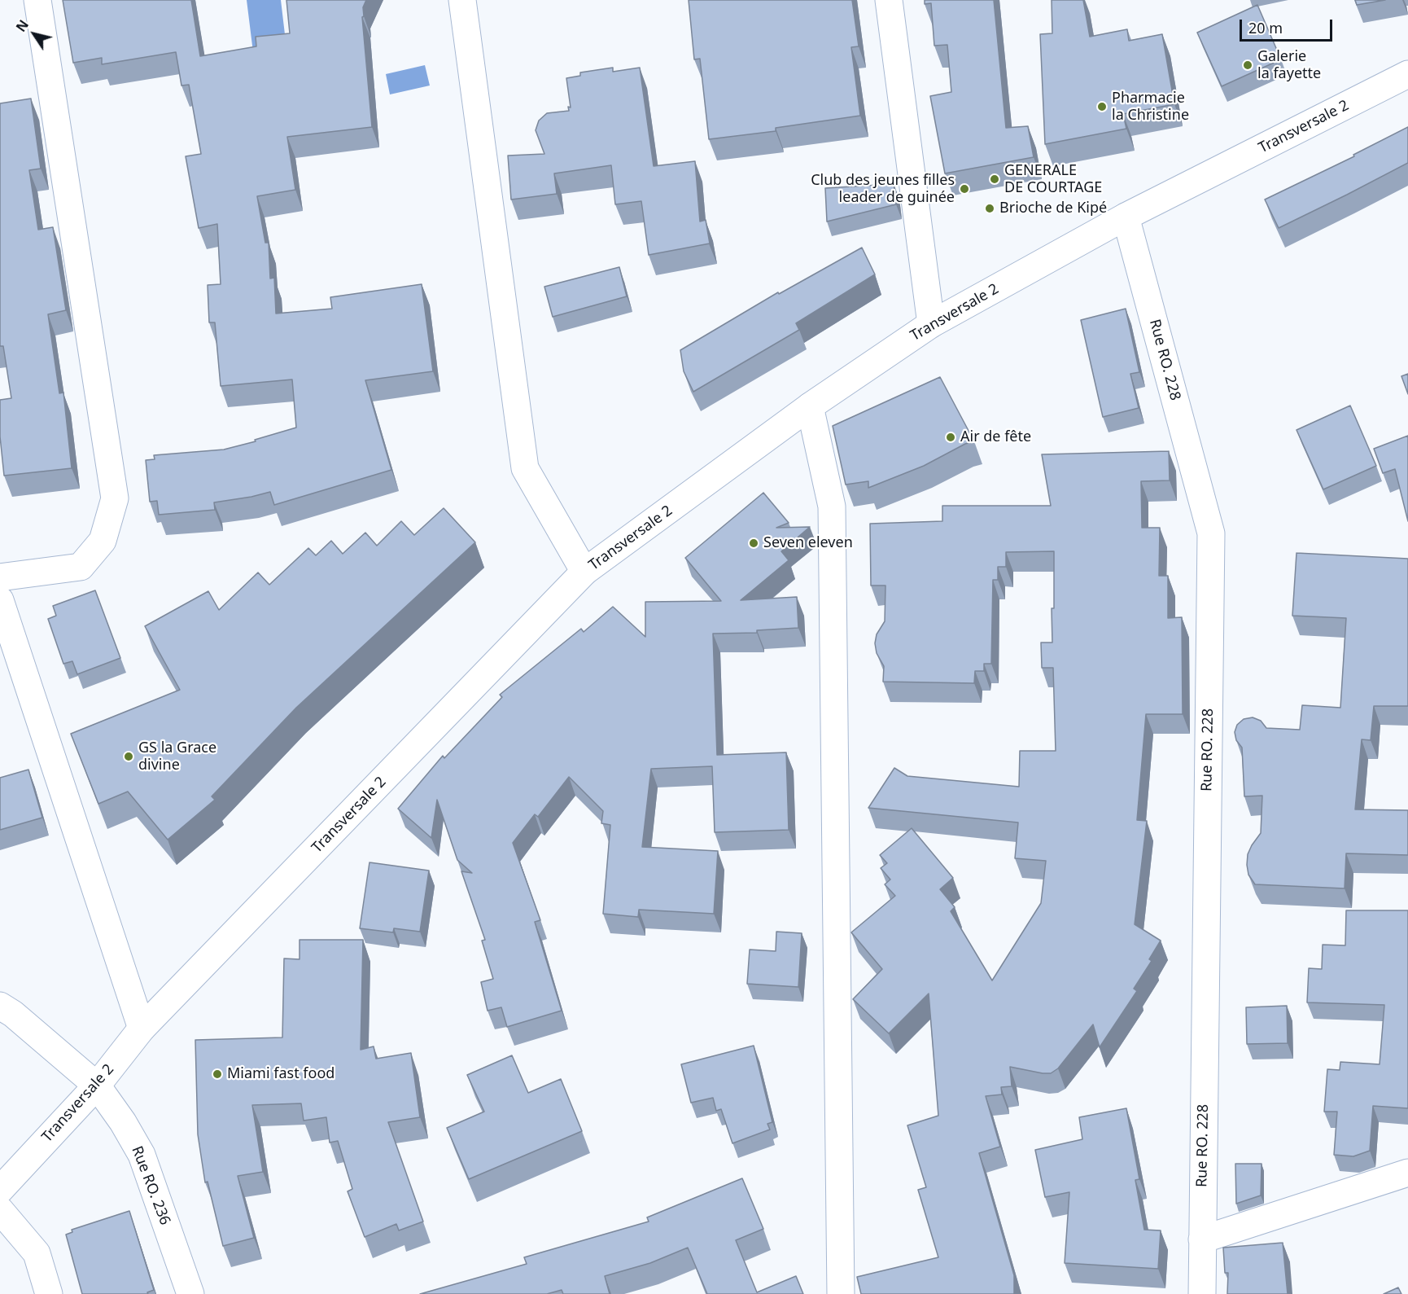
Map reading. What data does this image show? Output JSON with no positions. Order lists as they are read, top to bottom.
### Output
{
  "streets": {
    "street": ["Transversale 2", "Rue RO. 228", "Rue RO. 236"]
  },
  "crossings": [
    ["Transversale 2", "Rue RO. 228"],
    ["Transversale 2", "Rue RO. 236"]
  ],
  "places": [
    "Galerie la fayette",
    "Pharmacie la Christine",
    "GENERALE DE COURTAGE",
    "Club des jeunes filles leader de guinée",
    "Brioche de Kipé",
    "Air de fête",
    "Seven eleven",
    "GS la Grace divine",
    "Miami fast food"
  ],
  "scale_bar": "20 m",
  "north": "top left"
}
